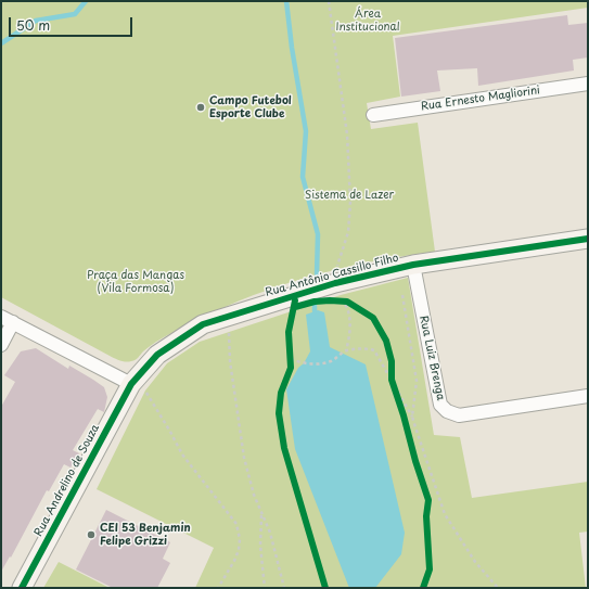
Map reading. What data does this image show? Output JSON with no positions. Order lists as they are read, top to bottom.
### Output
{
  "streets": {
    "street": [
      "Rua Ernesto Magliorini",
      "Rua Antônio Cassillo Filho",
      "Rua Luiz Brenga",
      "Rua Andrelino de Souza"
    ]
  },
  "crossings": [
    ["Rua Antônio Cassillo Filho", "Rua Luiz Brenga"],
    ["Rua Antônio Cassillo Filho", "Rua Andrelino de Souza"]
  ],
  "parks": ["Área Institucional", "Sistema de Lazer", "Praça das Mangas (Vila Formosa)"],
  "places": ["Campo Futebol Esporte Clube", "CEI 53 Benjamin Felipe Grizzi"],
  "scale_bar": "50 m"
}
